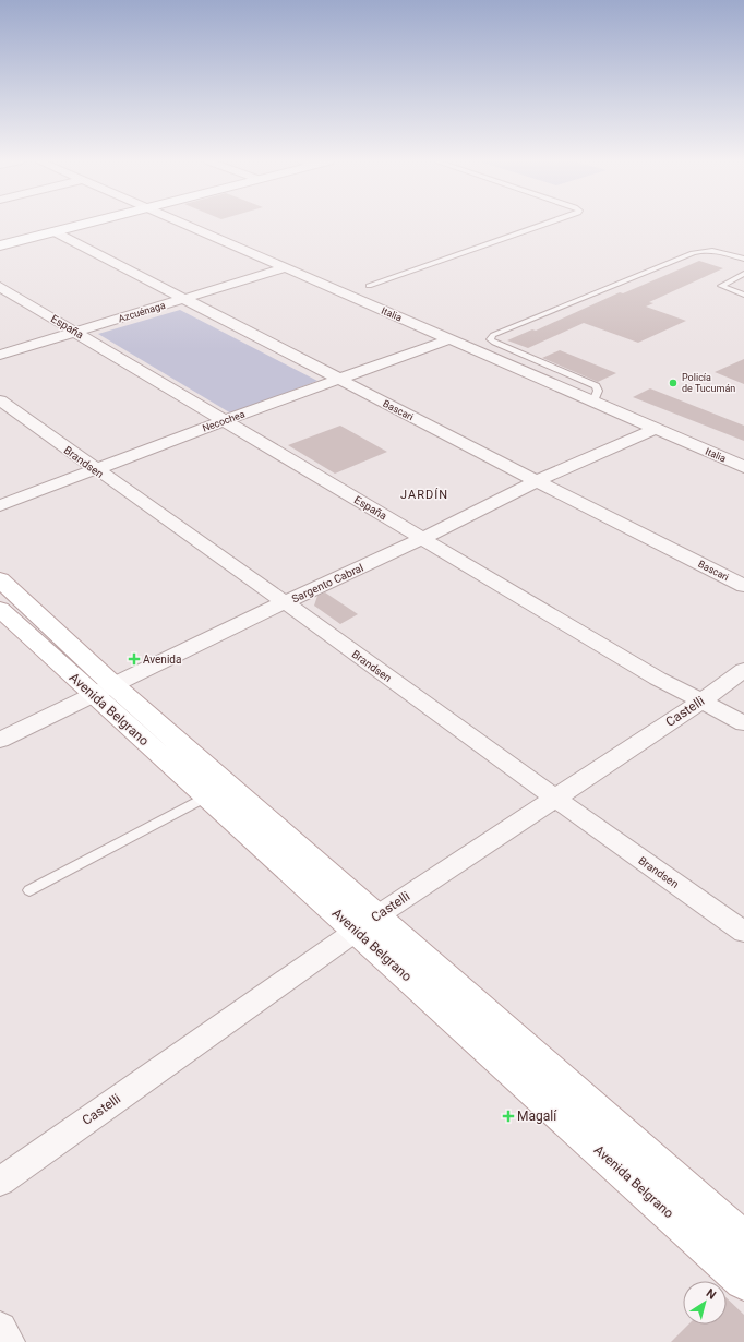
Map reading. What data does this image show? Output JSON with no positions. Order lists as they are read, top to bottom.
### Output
{
  "streets": {
    "main road": ["Avenida Belgrano"],
    "street": [
      "Azcuénaga",
      "Italia",
      "España",
      "Bascari",
      "Necochea",
      "Brandsen",
      "Sargento Cabral",
      "Castelli"
    ]
  },
  "crossings": [
    ["Azcuénaga", "Italia"],
    ["Azcuénaga", "España"],
    ["Azcuénaga", "Bascari"],
    ["Italia", "Necochea"],
    ["Italia", "Sargento Cabral"],
    ["España", "Necochea"],
    ["España", "Sargento Cabral"],
    ["España", "Castelli"],
    ["Bascari", "Necochea"],
    ["Bascari", "Sargento Cabral"],
    ["Necochea", "Brandsen"],
    ["Brandsen", "Sargento Cabral"],
    ["Brandsen", "Castelli"],
    ["Sargento Cabral", "Avenida Belgrano"],
    ["Avenida Belgrano", "Castelli"]
  ],
  "districts": ["JARDÍN"],
  "places": {
    "other": ["Policía de Tucumán"],
    "health": ["Avenida", "Magalí"]
  },
  "north": "top right"
}
